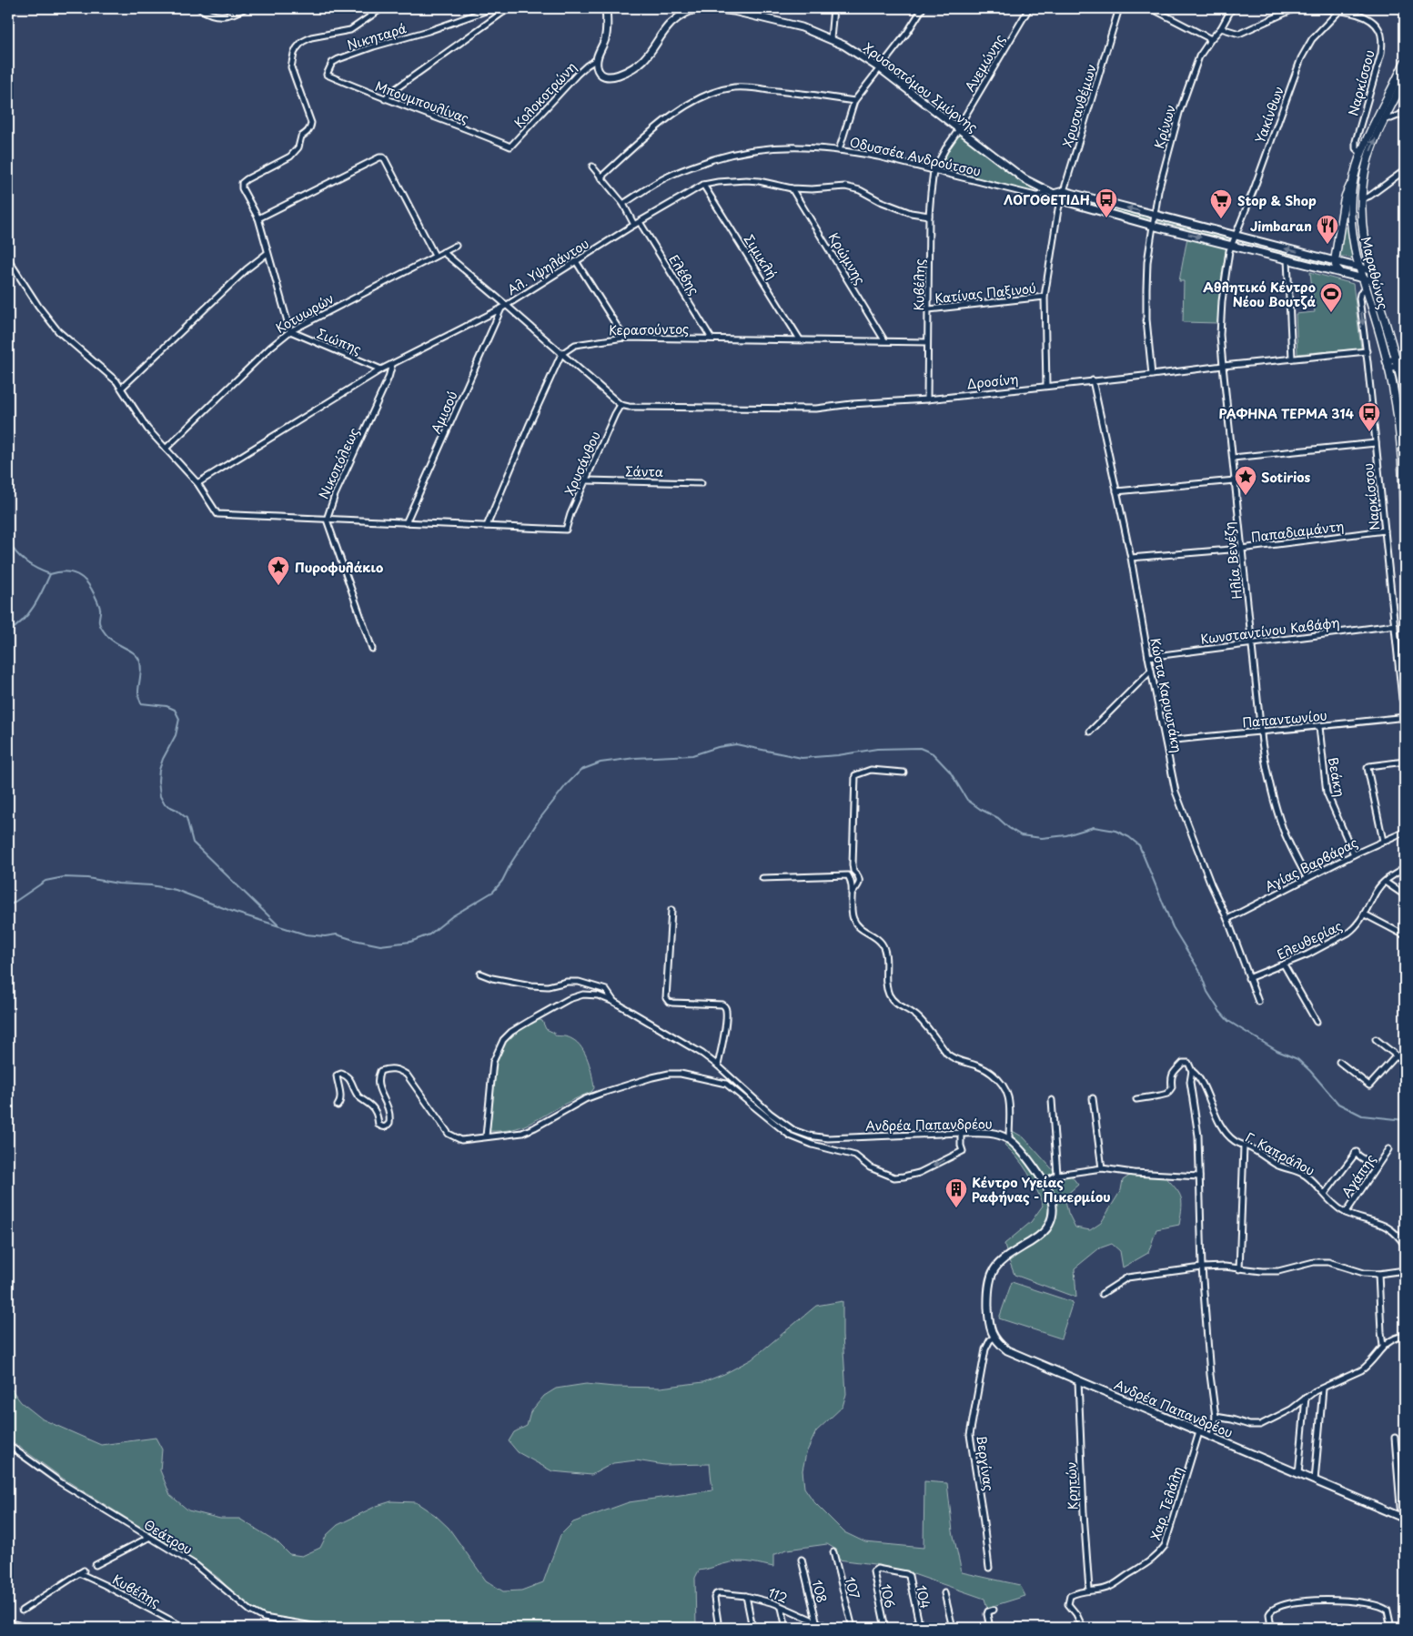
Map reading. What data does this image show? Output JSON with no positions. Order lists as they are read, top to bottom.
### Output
{
  "streets": {
    "main road": ["Μαραθώνος"],
    "street": [
      "Νικηταρά",
      "Ανεμώνης",
      "Ναρκίσσου",
      "Χρυσοστόμου Σμύρνης",
      "Κολοκοτρώνη",
      "Μπουμπουλίνας",
      "Χρυσανθέμων",
      "Υακίνθων",
      "Κρίνων",
      "Οδυσσέα Ανδρούτσου",
      "Σιμικλή",
      "Κρώμνης",
      "Αλ. Υψηλάντου",
      "Ελέβης",
      "Κυβέλης",
      "Κατίνας Παξινού",
      "Κοτυωρών",
      "Κερασούντος",
      "Σιώπης",
      "Δροσίνη",
      "Αμισού",
      "Νικοπόλεως",
      "Χρυσάνθου",
      "Σάντα",
      "Παπαδιαμάντη",
      "Ηλία Βενέζη",
      "Κωνσταντίνου Καβάφη",
      "Κώστα Καρυωτάκη",
      "Παπαντωνίου",
      "Βεάκη",
      "Αγίας Βαρβάρας",
      "Ελευθερίας",
      "Ανδρέα Παπανδρέου",
      "Γ. Καπράλου",
      "Αγάπης",
      "Βεργίνας",
      "Κρητών",
      "Χαρ. Τελάλη",
      "Θεάτρου",
      "107",
      "108",
      "112",
      "106",
      "104"
    ]
  },
  "crossings": [
    ["Νικηταρά", "Μπουμπουλίνας"],
    ["Ανεμώνης", "Χρυσοστόμου Σμύρνης"],
    ["Ανεμώνης", "Οδυσσέα Ανδρούτσου"],
    ["Ανεμώνης", "Κυβέλης"],
    ["Ναρκίσσου", "Υακίνθων"],
    ["Ναρκίσσου", "Μαραθώνος"],
    ["Ναρκίσσου", "Δροσίνη"],
    ["Ναρκίσσου", "Παπαδιαμάντη"],
    ["Ναρκίσσου", "Κωνσταντίνου Καβάφη"],
    ["Χρυσοστόμου Σμύρνης", "Χρυσανθέμων"],
    ["Χρυσοστόμου Σμύρνης", "Κρίνων"],
    ["Χρυσοστόμου Σμύρνης", "Οδυσσέα Ανδρούτσου"],
    ["Χρυσοστόμου Σμύρνης", "Μαραθώνος"],
    ["Χρυσοστόμου Σμύρνης", "Ηλία Βενέζη"],
    ["Κολοκοτρώνη", "Μπουμπουλίνας"],
    ["Χρυσανθέμων", "Κατίνας Παξινού"],
    ["Χρυσανθέμων", "Δροσίνη"],
    ["Υακίνθων", "Ηλία Βενέζη"],
    ["Κρίνων", "Δροσίνη"],
    ["Οδυσσέα Ανδρούτσου", "Κυβέλης"],
    ["Σιμικλή", "Αλ. Υψηλάντου"],
    ["Σιμικλή", "Κερασούντος"],
    ["Κρώμνης", "Αλ. Υψηλάντου"],
    ["Κρώμνης", "Κερασούντος"],
    ["Αλ. Υψηλάντου", "Ελέβης"],
    ["Αλ. Υψηλάντου", "Κυβέλης"],
    ["Αλ. Υψηλάντου", "Σιώπης"],
    ["Αλ. Υψηλάντου", "Αμισού"],
    ["Αλ. Υψηλάντου", "Νικοπόλεως"],
    ["Ελέβης", "Κερασούντος"],
    ["Κυβέλης", "Κατίνας Παξινού"],
    ["Κυβέλης", "Κερασούντος"],
    ["Κυβέλης", "Δροσίνη"],
    ["Κοτυωρών", "Σιώπης"],
    ["Δροσίνη", "Χρυσάνθου"],
    ["Δροσίνη", "Ηλία Βενέζη"],
    ["Δροσίνη", "Κώστα Καρυωτάκη"],
    ["Χρυσάνθου", "Σάντα"],
    ["Παπαδιαμάντη", "Ηλία Βενέζη"],
    ["Παπαδιαμάντη", "Κώστα Καρυωτάκη"],
    ["Ηλία Βενέζη", "Κωνσταντίνου Καβάφη"],
    ["Ηλία Βενέζη", "Παπαντωνίου"],
    ["Ηλία Βενέζη", "Αγίας Βαρβάρας"],
    ["Κωνσταντίνου Καβάφη", "Κώστα Καρυωτάκη"],
    ["Κώστα Καρυωτάκη", "Παπαντωνίου"],
    ["Κώστα Καρυωτάκη", "Αγίας Βαρβάρας"],
    ["Κώστα Καρυωτάκη", "Ελευθερίας"],
    ["Παπαντωνίου", "Βεάκη"],
    ["Βεάκη", "Αγίας Βαρβάρας"],
    ["Ανδρέα Παπανδρέου", "Βεργίνας"],
    ["Ανδρέα Παπανδρέου", "Κρητών"],
    ["Ανδρέα Παπανδρέου", "Χαρ. Τελάλη"],
    ["Γ. Καπράλου", "Αγάπης"],
    ["Κρητών", "Χαρ. Τελάλη"],
    ["108", "112"],
    ["106", "104"]
  ],
  "places": {
    "bus stop": ["ΛΟΓΟΘΕΤΙΔΗ", "ΡΑΦΗΝΑ ΤΕΡΜΑ 314"],
    "supermarket": ["Stop & Shop"],
    "restaurant": ["Jimbaran"],
    "sports": ["Αθλητικό Κέντρο Νέου Βουτζά"],
    "place": ["Sotirios", "Πυροφυλάκιο"],
    "building": ["Κέντρο Υγείας Ραφήνας - Πικερμίου"]
  }
}
